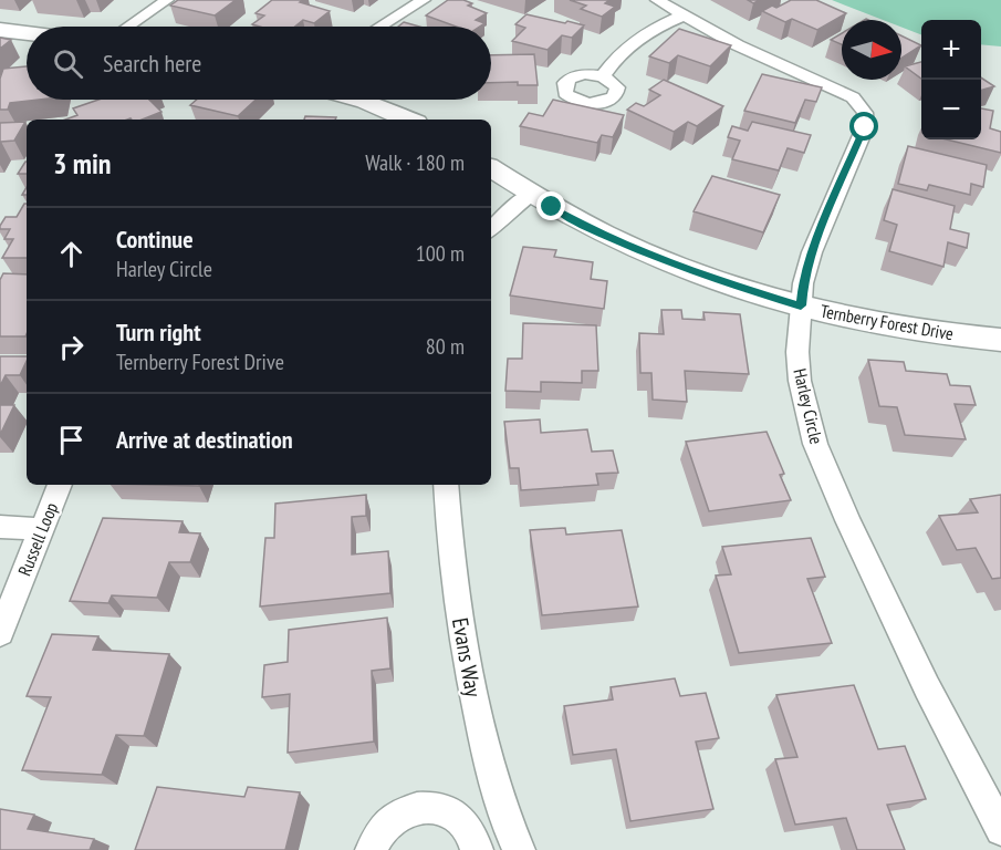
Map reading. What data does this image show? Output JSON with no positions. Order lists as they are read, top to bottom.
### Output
{
  "streets": {
    "street": [
      "Ternberry Forest Drive",
      "Harley Circle",
      "Russell Loop",
      "Evans Way"
    ]
  },
  "crossings": [
    ["Ternberry Forest Drive", "Harley Circle"]
  ],
  "north": "right",
  "page": {
    "map_buttons": ["+", "−"],
    "search": "Search here",
    "heading": ["3 min", "Walk · 180 m"],
    "list": [
      ["Continue", "Harley Circle", "100 m"],
      ["Turn right", "Ternberry Forest Drive", "80 m"],
      "Arrive at destination"
    ]
  }
}
